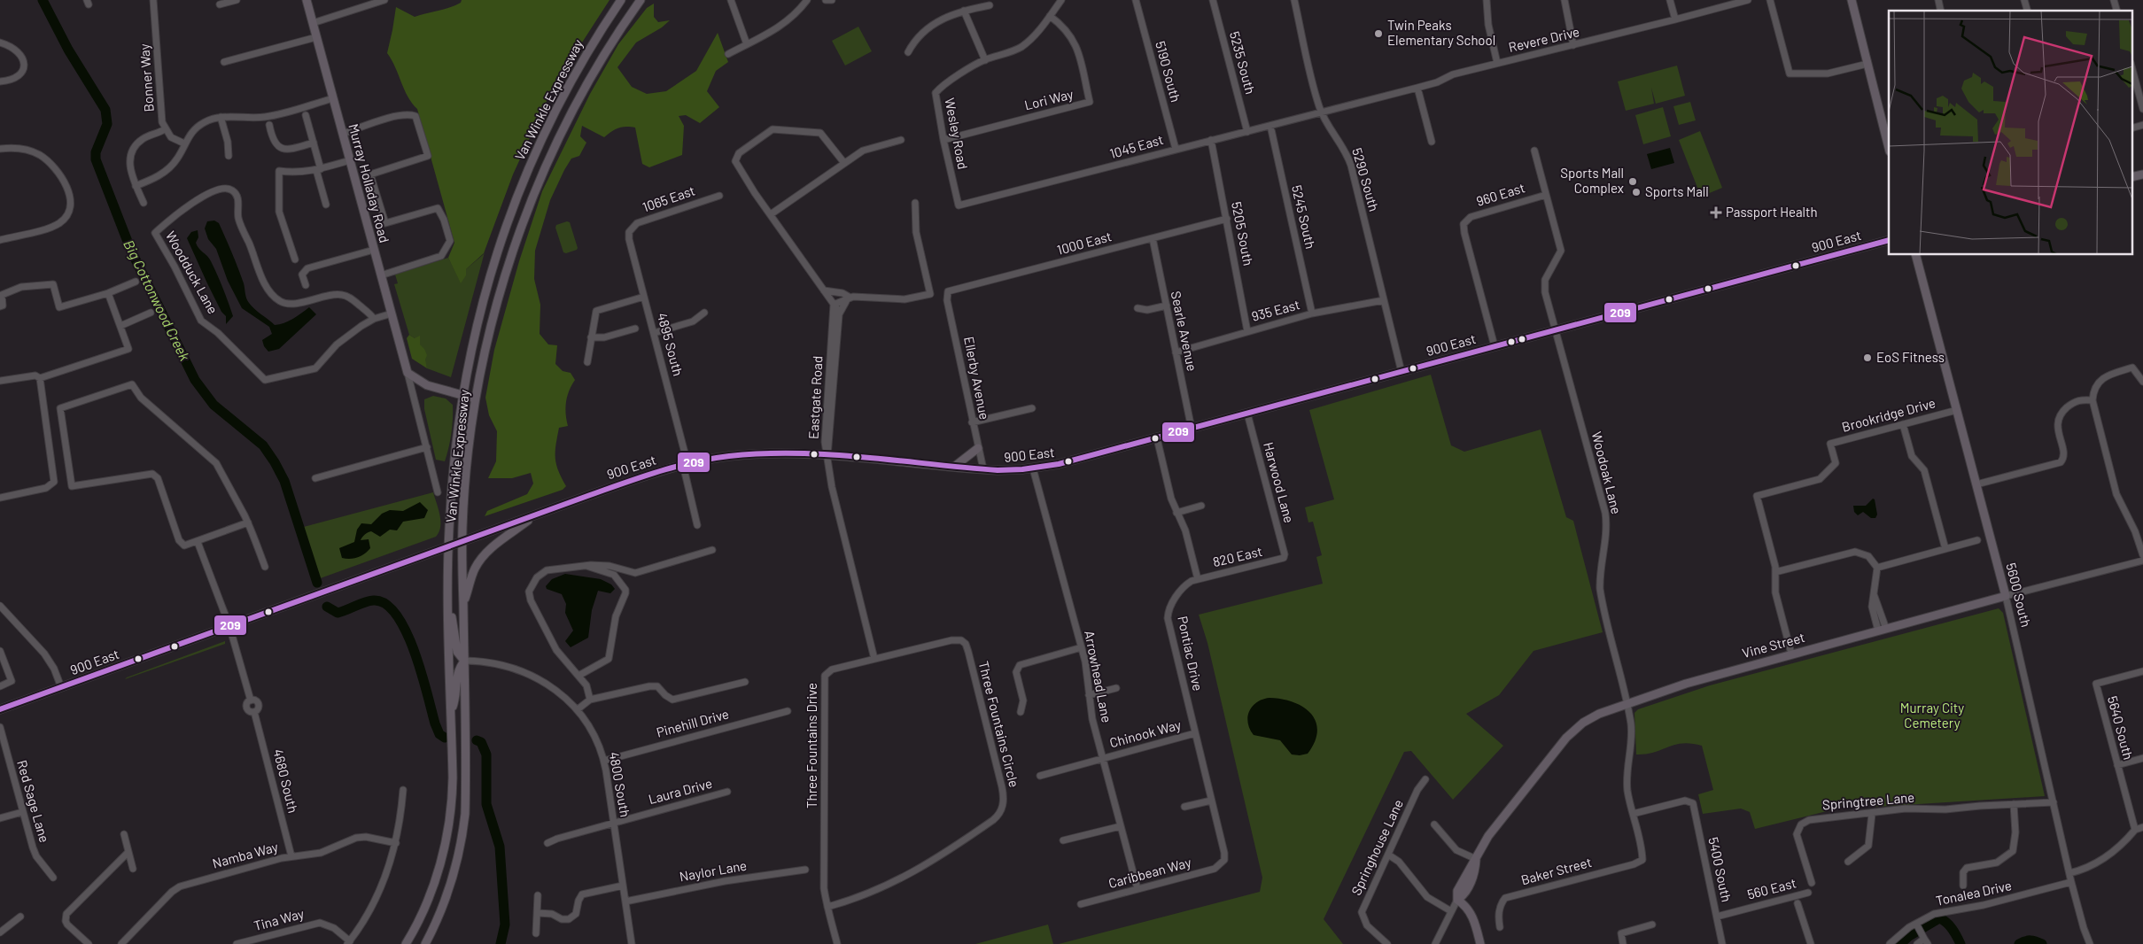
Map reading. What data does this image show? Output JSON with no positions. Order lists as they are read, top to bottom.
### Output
{
  "streets": {
    "main road": [
      "Van Winkle Expressway",
      "Murray Holladay Road",
      "900 East",
      "5600 South",
      "Vine Street"
    ],
    "street": [
      "Revere Drive",
      "5235 South",
      "5190 South",
      "Bonner Way",
      "Lori Way",
      "Wesley Road",
      "1045 East",
      "5290 South",
      "960 East",
      "1065 East",
      "5245 South",
      "5205 South",
      "1000 East",
      "Woodduck Lane",
      "935 East",
      "Searle Avenue",
      "4895 South",
      "Ellerby Avenue",
      "Eastgate Road",
      "Brookridge Drive",
      "Woodoak Lane",
      "Harwood Lane",
      "820 East",
      "Pontiac Drive",
      "Arrowhead Lane",
      "Pinehill Drive",
      "Three Fountains Circle",
      "5640 South",
      "Chinook Way",
      "Three Fountains Drive",
      "4680 South",
      "4800 South",
      "Laura Drive",
      "Red Sage Lane",
      "Springtree Lane",
      "Springhouse Lane",
      "Namba Way",
      "5400 South",
      "Naylor Lane",
      "Baker Street",
      "Caribbean Way",
      "560 East",
      "Tonalea Drive",
      "Tina Way"
    ]
  },
  "crossings": [
    ["Revere Drive", "1045 East"],
    ["Revere Drive", "5290 South"],
    ["5235 South", "1045 East"],
    ["5190 South", "1045 East"],
    ["Van Winkle Expressway", "900 East"],
    ["Van Winkle Expressway", "4800 South"],
    ["Lori Way", "Wesley Road"],
    ["Wesley Road", "1045 East"],
    ["1045 East", "5290 South"],
    ["1045 East", "5245 South"],
    ["1045 East", "5205 South"],
    ["5290 South", "900 East"],
    ["5290 South", "935 East"],
    ["960 East", "900 East"],
    ["960 East", "Woodoak Lane"],
    ["1065 East", "4895 South"],
    ["5245 South", "935 East"],
    ["5205 South", "1000 East"],
    ["5205 South", "935 East"],
    ["900 East", "Searle Avenue"],
    ["900 East", "4895 South"],
    ["900 East", "Ellerby Avenue"],
    ["900 East", "Eastgate Road"],
    ["900 East", "Woodoak Lane"],
    ["900 East", "Harwood Lane"],
    ["900 East", "Arrowhead Lane"],
    ["900 East", "4680 South"],
    ["1000 East", "Searle Avenue"],
    ["1000 East", "Ellerby Avenue"],
    ["935 East", "Searle Avenue"],
    ["Brookridge Drive", "5600 South"],
    ["Woodoak Lane", "Vine Street"],
    ["Woodoak Lane", "5400 South"],
    ["Woodoak Lane", "Baker Street"],
    ["Harwood Lane", "820 East"],
    ["820 East", "Pontiac Drive"],
    ["5600 South", "Vine Street"],
    ["5600 South", "Springtree Lane"],
    ["5600 South", "Tonalea Drive"],
    ["Pontiac Drive", "Chinook Way"],
    ["Pontiac Drive", "Caribbean Way"],
    ["Arrowhead Lane", "Chinook Way"],
    ["Arrowhead Lane", "Caribbean Way"],
    ["Pinehill Drive", "4800 South"],
    ["Three Fountains Circle", "Three Fountains Drive"],
    ["4680 South", "Namba Way"],
    ["4800 South", "Laura Drive"],
    ["4800 South", "Naylor Lane"],
    ["5400 South", "560 East"]
  ],
  "water": ["Big Cottonwood Creek"],
  "parks": ["Murray City Cemetery"],
  "places": {
    "other": [
      "Twin Peaks Elementary School",
      "Sports Mall Complex",
      "Sports Mall",
      "EoS Fitness"
    ],
    "health": ["Passport Health"]
  },
  "lines": ["transit line 209"]
}
